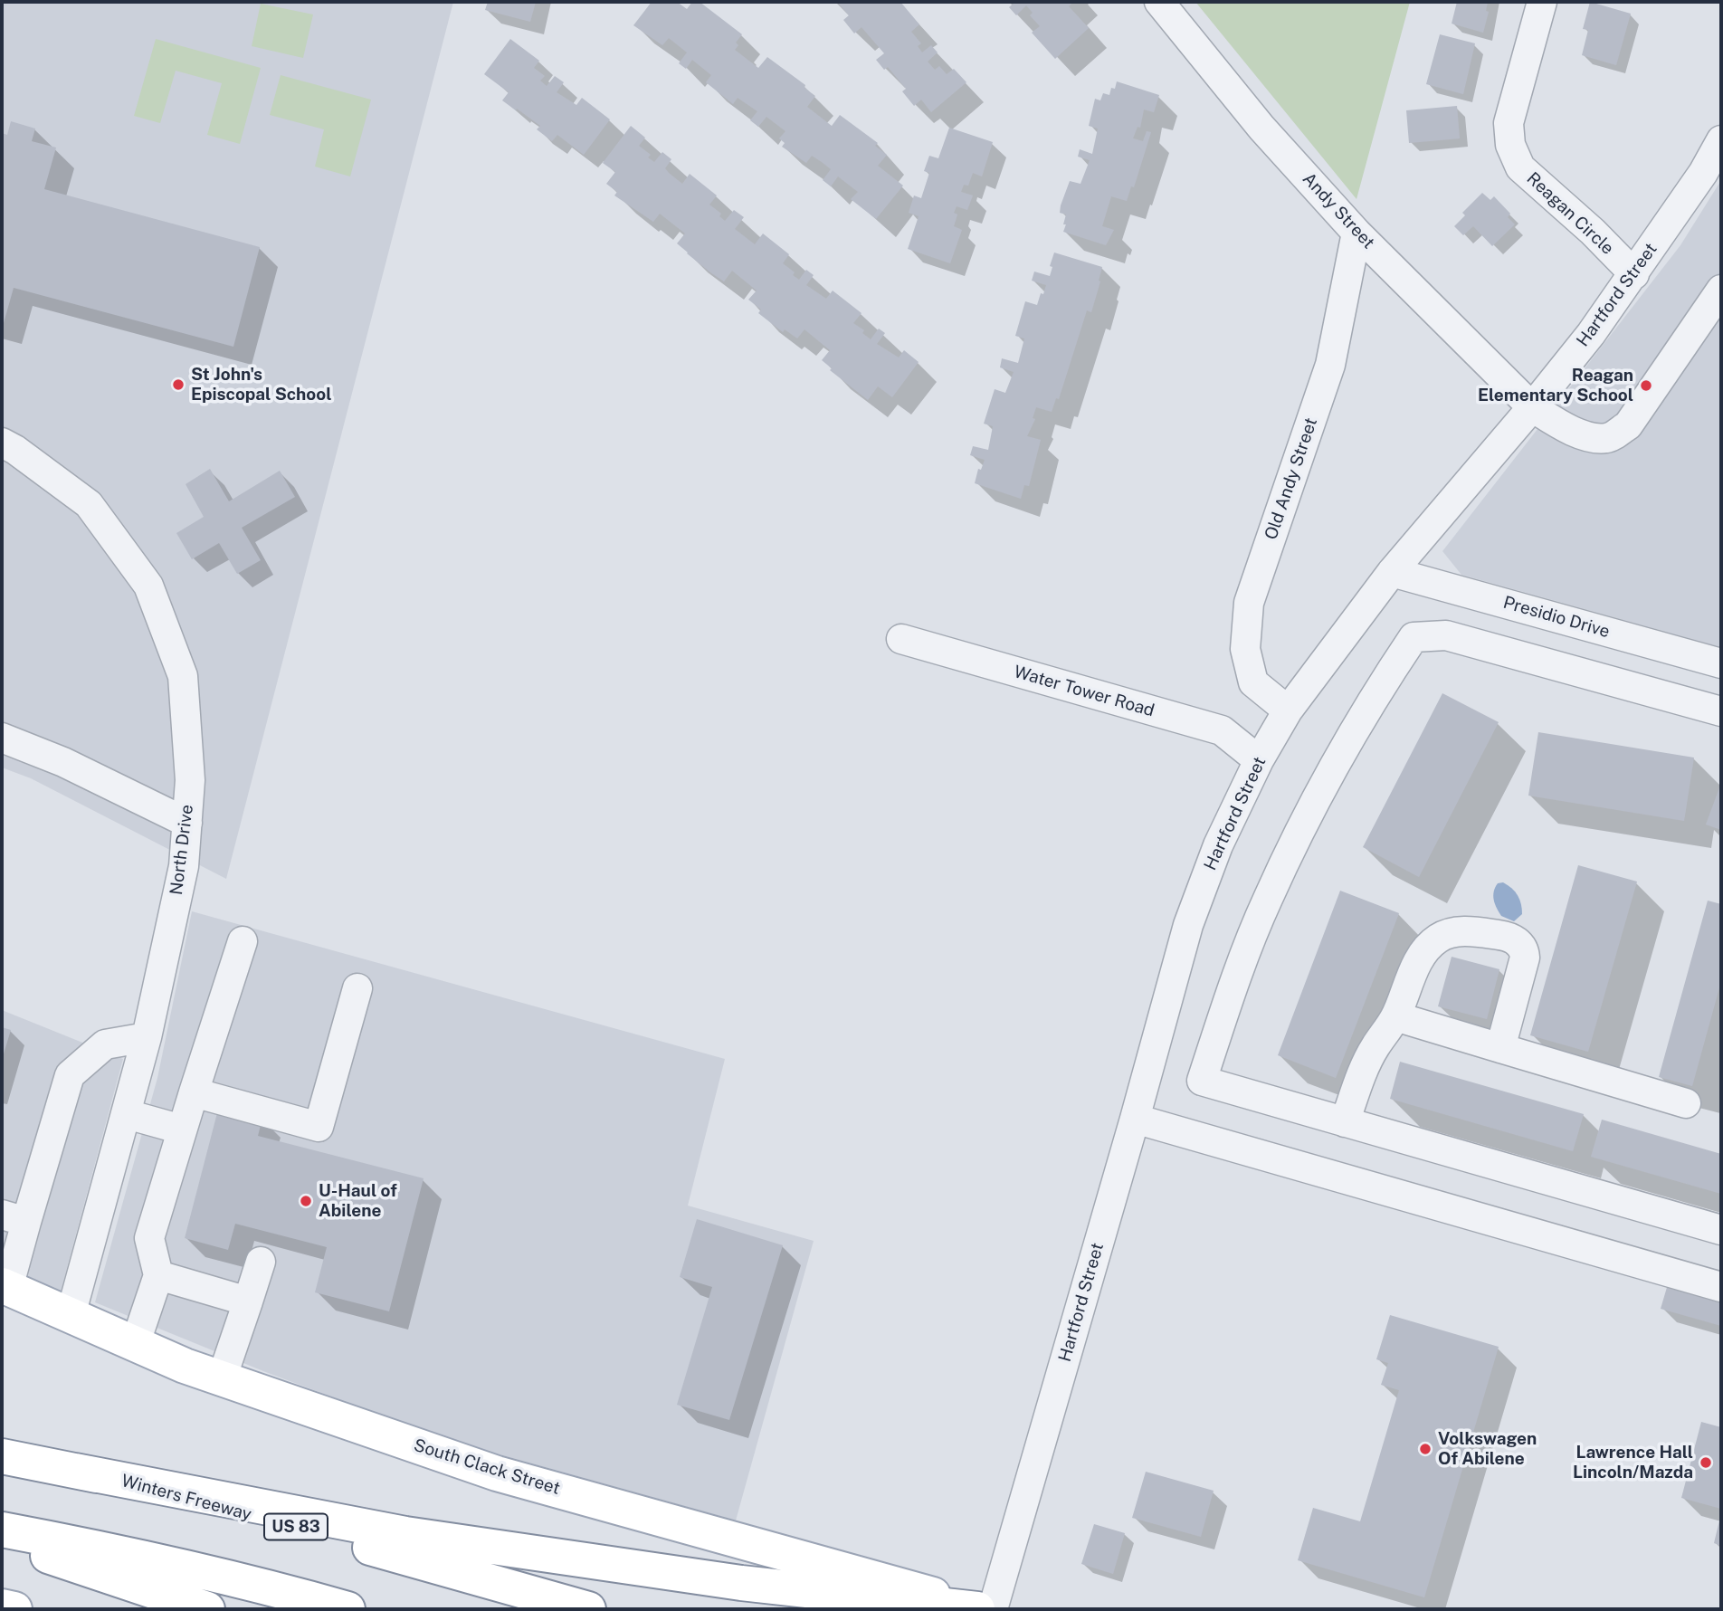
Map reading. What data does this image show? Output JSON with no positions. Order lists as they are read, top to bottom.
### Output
{
  "streets": {
    "main road": ["South Clack Street", "Winters Freeway", "US 83"],
    "street": [
      "Andy Street",
      "Reagan Circle",
      "Hartford Street",
      "Old Andy Street",
      "Presidio Drive",
      "Water Tower Road",
      "North Drive"
    ]
  },
  "crossings": [
    ["Andy Street", "Hartford Street"],
    ["Andy Street", "Old Andy Street"],
    ["Reagan Circle", "Hartford Street"],
    ["Hartford Street", "Old Andy Street"],
    ["Hartford Street", "Presidio Drive"],
    ["Hartford Street", "Water Tower Road"],
    ["North Drive", "South Clack Street"]
  ],
  "places": [
    "St John's Episcopal School",
    "Reagan Elementary School",
    "U-Haul of Abilene",
    "Volkswagen Of Abilene",
    "Lawrence Hall Lincoln/Mazda"
  ]
}
